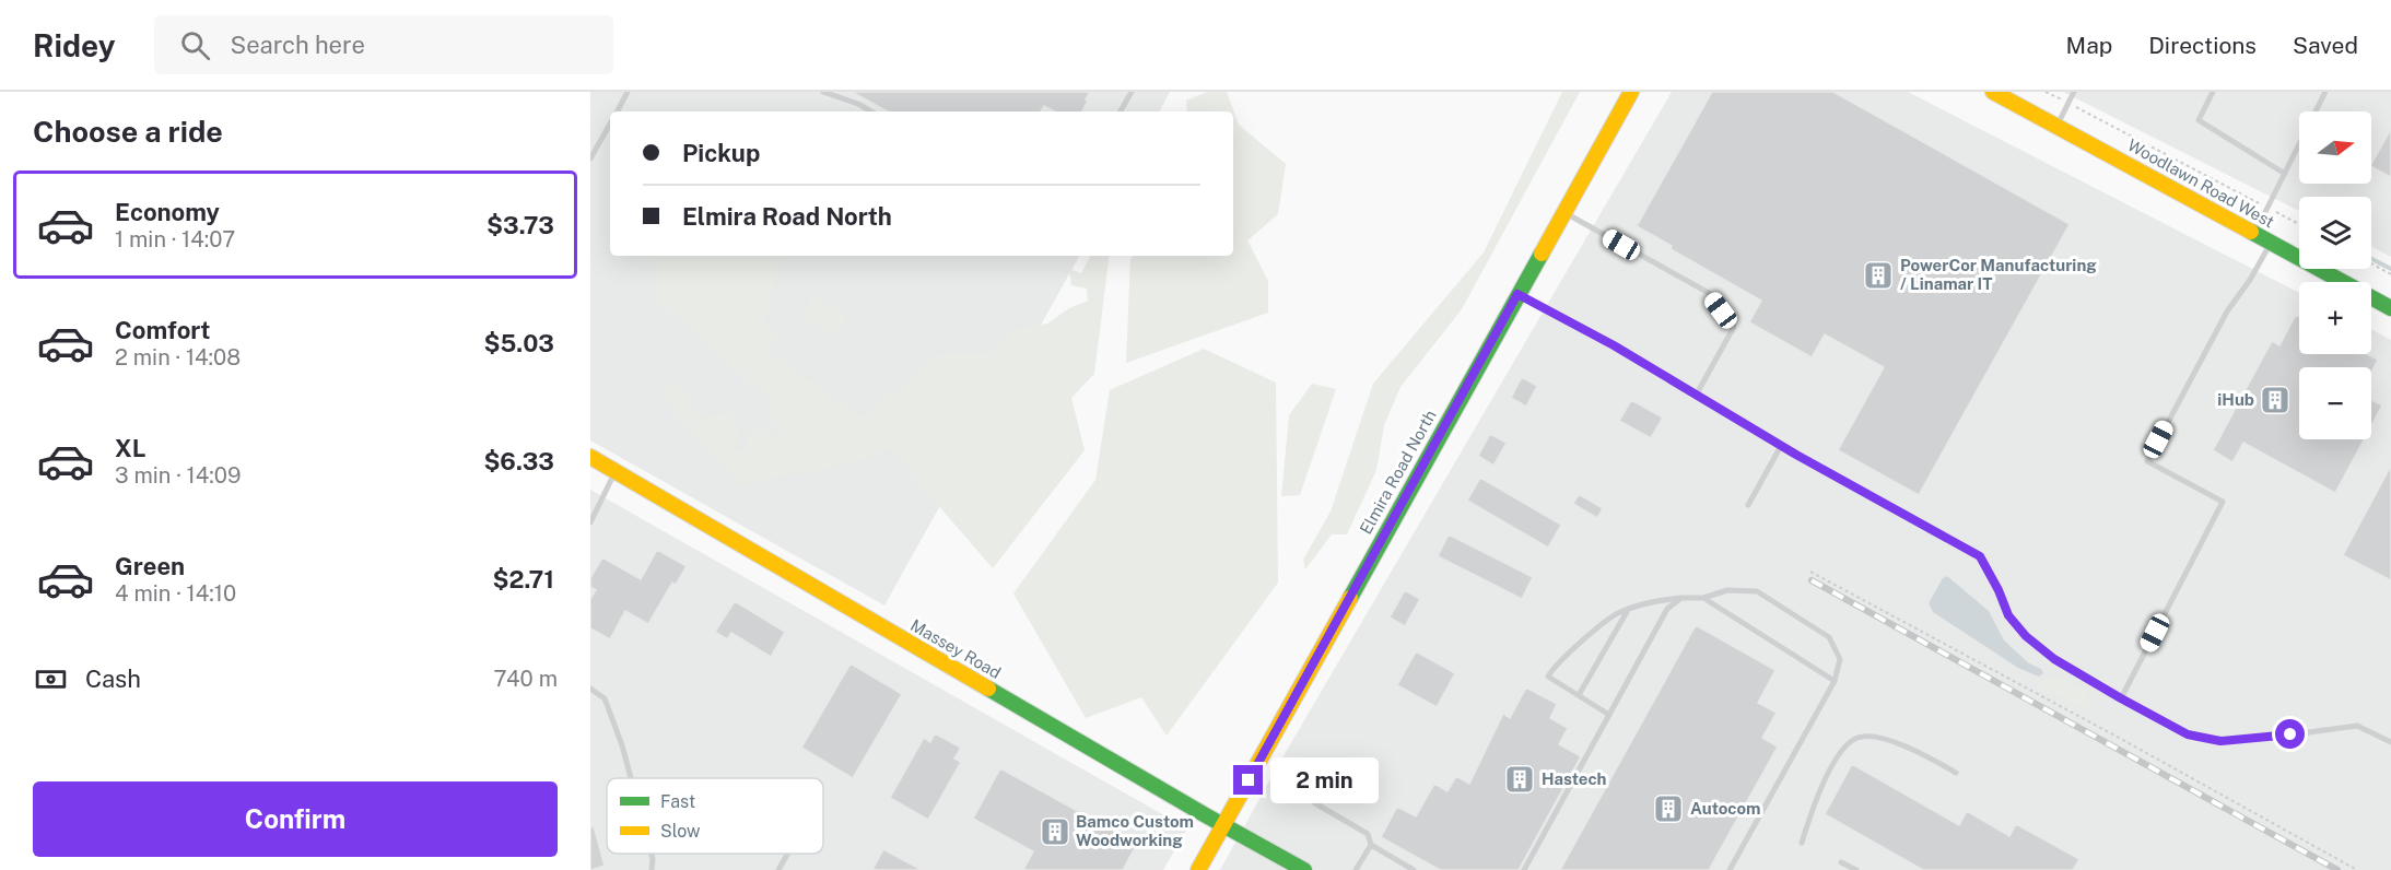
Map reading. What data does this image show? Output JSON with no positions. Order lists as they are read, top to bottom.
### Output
{
  "streets": {
    "main road": ["Woodlawn Road West", "Elmira Road North", "Massey Road"]
  },
  "crossings": [
    ["Elmira Road North", "Massey Road"]
  ],
  "places": {
    "building": [
      "PowerCor Manufacturing / Linamar IT",
      "iHub",
      "Hastech",
      "Autocom",
      "Bamco Custom Woodworking"
    ]
  },
  "legend": ["Fast", "Slow"],
  "north": "right",
  "page": {
    "header": "Ridey",
    "search": "Search here",
    "nav": ["Map", "Directions", "Saved"],
    "heading": "Choose a ride",
    "map_buttons": ["+", "−"],
    "banner": ["Pickup", "Elmira Road North"],
    "list": [
      {
        "name": "Economy",
        "note": "1 min · 14:07",
        "value": "$3.73"
      },
      {
        "name": "Comfort",
        "note": "2 min · 14:08",
        "value": "$5.03"
      },
      {
        "name": "XL",
        "note": "3 min · 14:09",
        "value": "$6.33"
      },
      {
        "name": "Green",
        "note": "4 min · 14:10",
        "value": "$2.71"
      }
    ],
    "pay": ["Cash", "740 m"],
    "bubble": "2 min",
    "buttons": "Confirm"
  }
}
